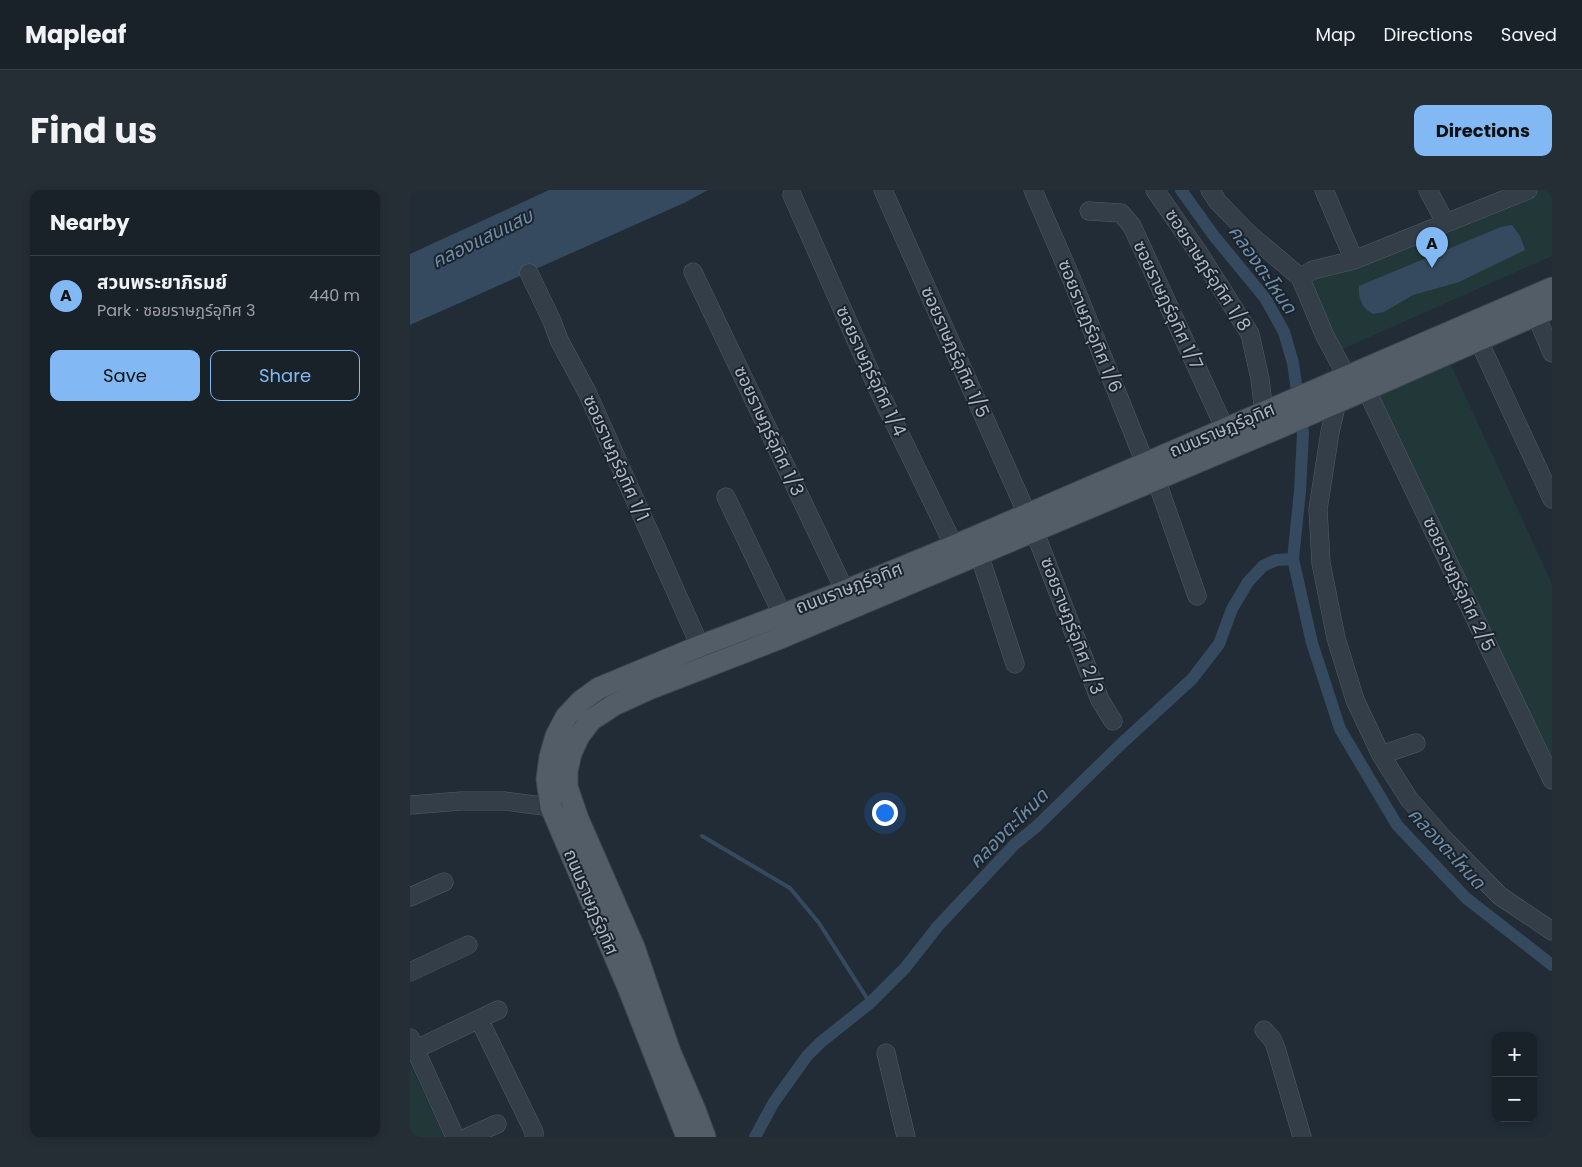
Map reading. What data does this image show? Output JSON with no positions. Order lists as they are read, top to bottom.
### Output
{
  "streets": {
    "main road": ["ถนนราษฎร์อุทิศ"],
    "street": [
      "ซอยราษฎร์อุทิศ 1/8",
      "ซอยราษฎร์อุทิศ 1/7",
      "ซอยราษฎร์อุทิศ 1/6",
      "ซอยราษฎร์อุทิศ 1/5",
      "ซอยราษฎร์อุทิศ 1/4",
      "ซอยราษฎร์อุทิศ 1/3",
      "ซอยราษฎร์อุทิศ 1/1",
      "ซอยราษฎร์อุทิศ 2/5",
      "ซอยราษฎร์อุทิศ 2/3"
    ]
  },
  "crossings": [
    ["ซอยราษฎร์อุทิศ 1/8", "ถนนราษฎร์อุทิศ"],
    ["ซอยราษฎร์อุทิศ 1/7", "ถนนราษฎร์อุทิศ"],
    ["ซอยราษฎร์อุทิศ 1/6", "ถนนราษฎร์อุทิศ"],
    ["ซอยราษฎร์อุทิศ 1/5", "ถนนราษฎร์อุทิศ"],
    ["ซอยราษฎร์อุทิศ 1/5", "ซอยราษฎร์อุทิศ 2/3"],
    ["ซอยราษฎร์อุทิศ 1/4", "ถนนราษฎร์อุทิศ"],
    ["ถนนราษฎร์อุทิศ", "ซอยราษฎร์อุทิศ 1/3"],
    ["ถนนราษฎร์อุทิศ", "ซอยราษฎร์อุทิศ 1/1"],
    ["ถนนราษฎร์อุทิศ", "ซอยราษฎร์อุทิศ 2/5"],
    ["ถนนราษฎร์อุทิศ", "ซอยราษฎร์อุทิศ 2/3"]
  ],
  "water": ["คลองแสนแสบ", "คลองตะโหนด"],
  "page": {
    "header": "Mapleaf",
    "nav": ["Map", "Directions", "Saved"],
    "title": "Find us",
    "buttons": [
      "Directions",
      ["Save", "Share"]
    ],
    "heading": "Nearby",
    "pins": "A",
    "list": [
      {
        "mark": "A",
        "name": "สวนพระยาภิรมย์",
        "note": "Park · ซอยราษฎร์อุทิศ 3",
        "value": "440 m"
      }
    ],
    "map_buttons": ["+", "−"]
  }
}
